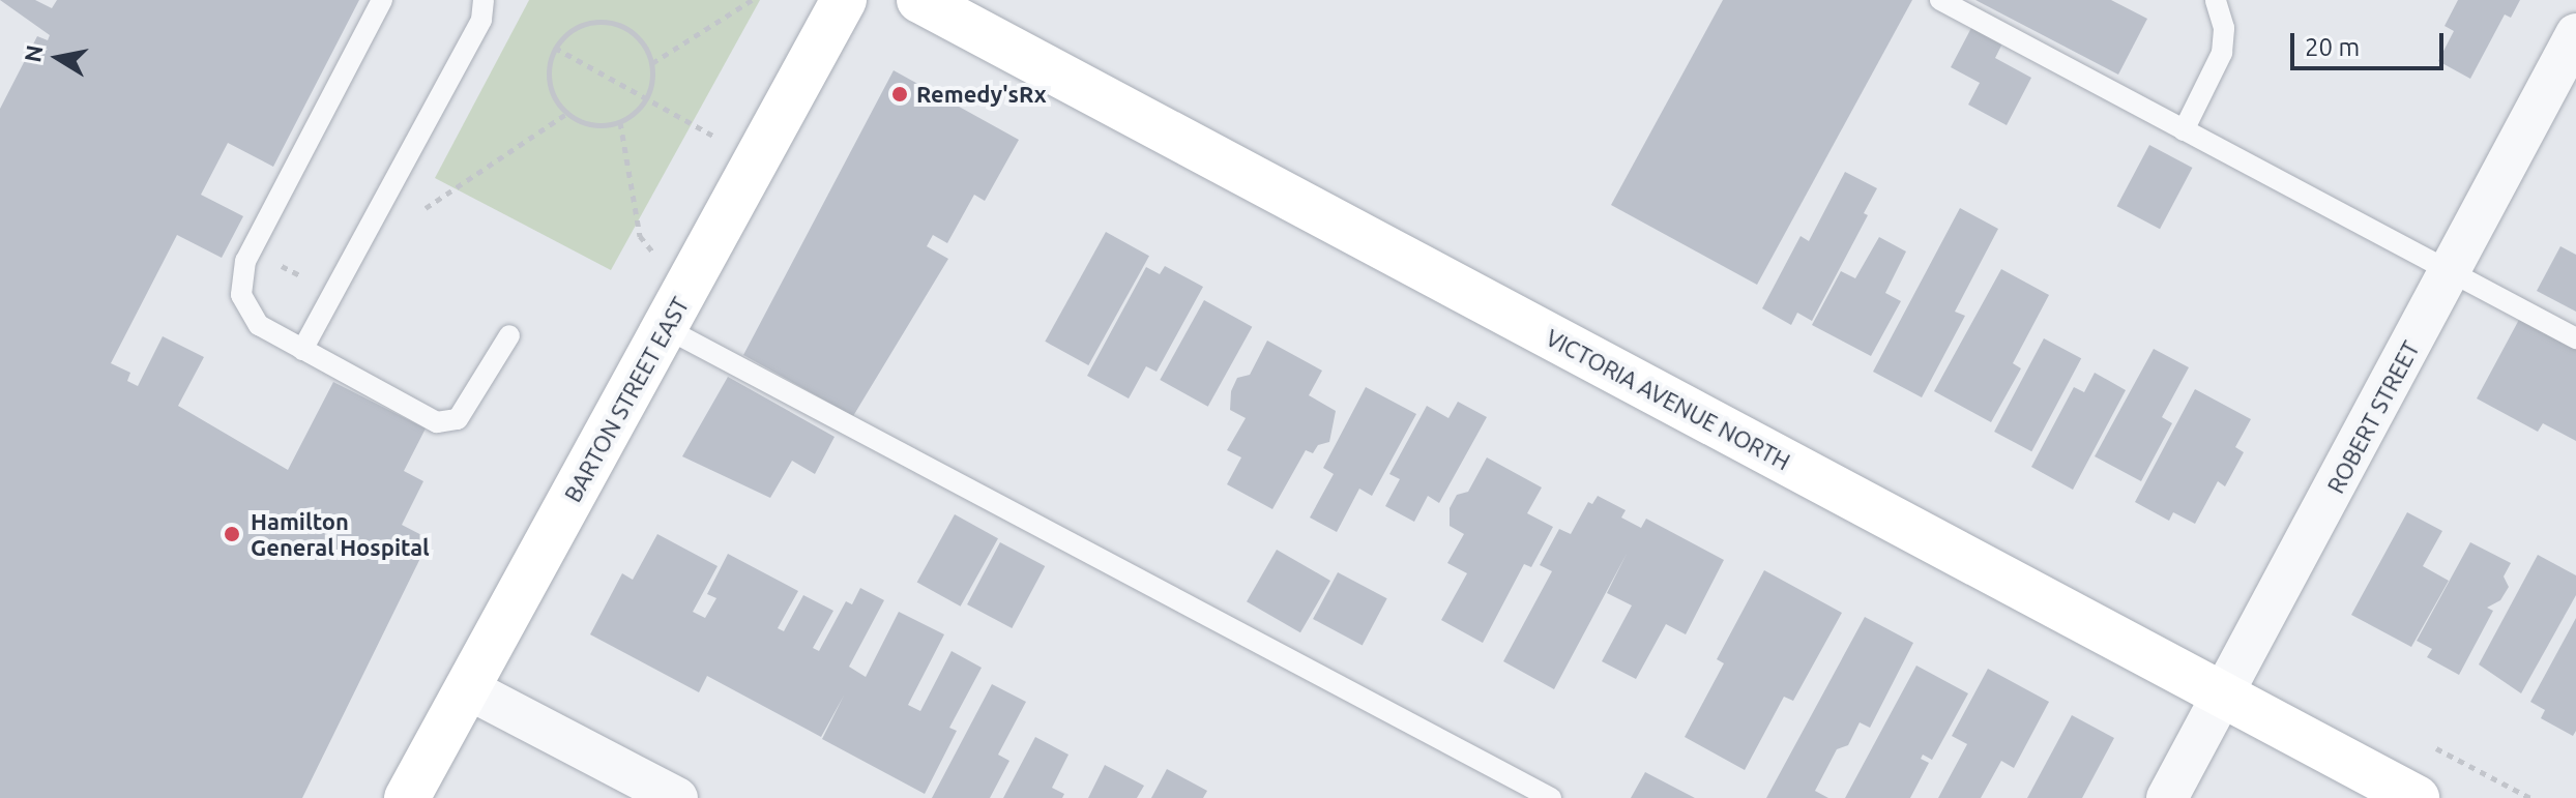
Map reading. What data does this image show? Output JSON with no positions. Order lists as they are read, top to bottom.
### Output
{
  "streets": {
    "main road": ["BARTON STREET EAST", "VICTORIA AVENUE NORTH"],
    "street": ["ROBERT STREET"]
  },
  "crossings": [
    ["VICTORIA AVENUE NORTH", "ROBERT STREET"]
  ],
  "places": ["Remedy'sRx", "Hamilton General Hospital"],
  "scale_bar": "20 m",
  "north": "left"
}
